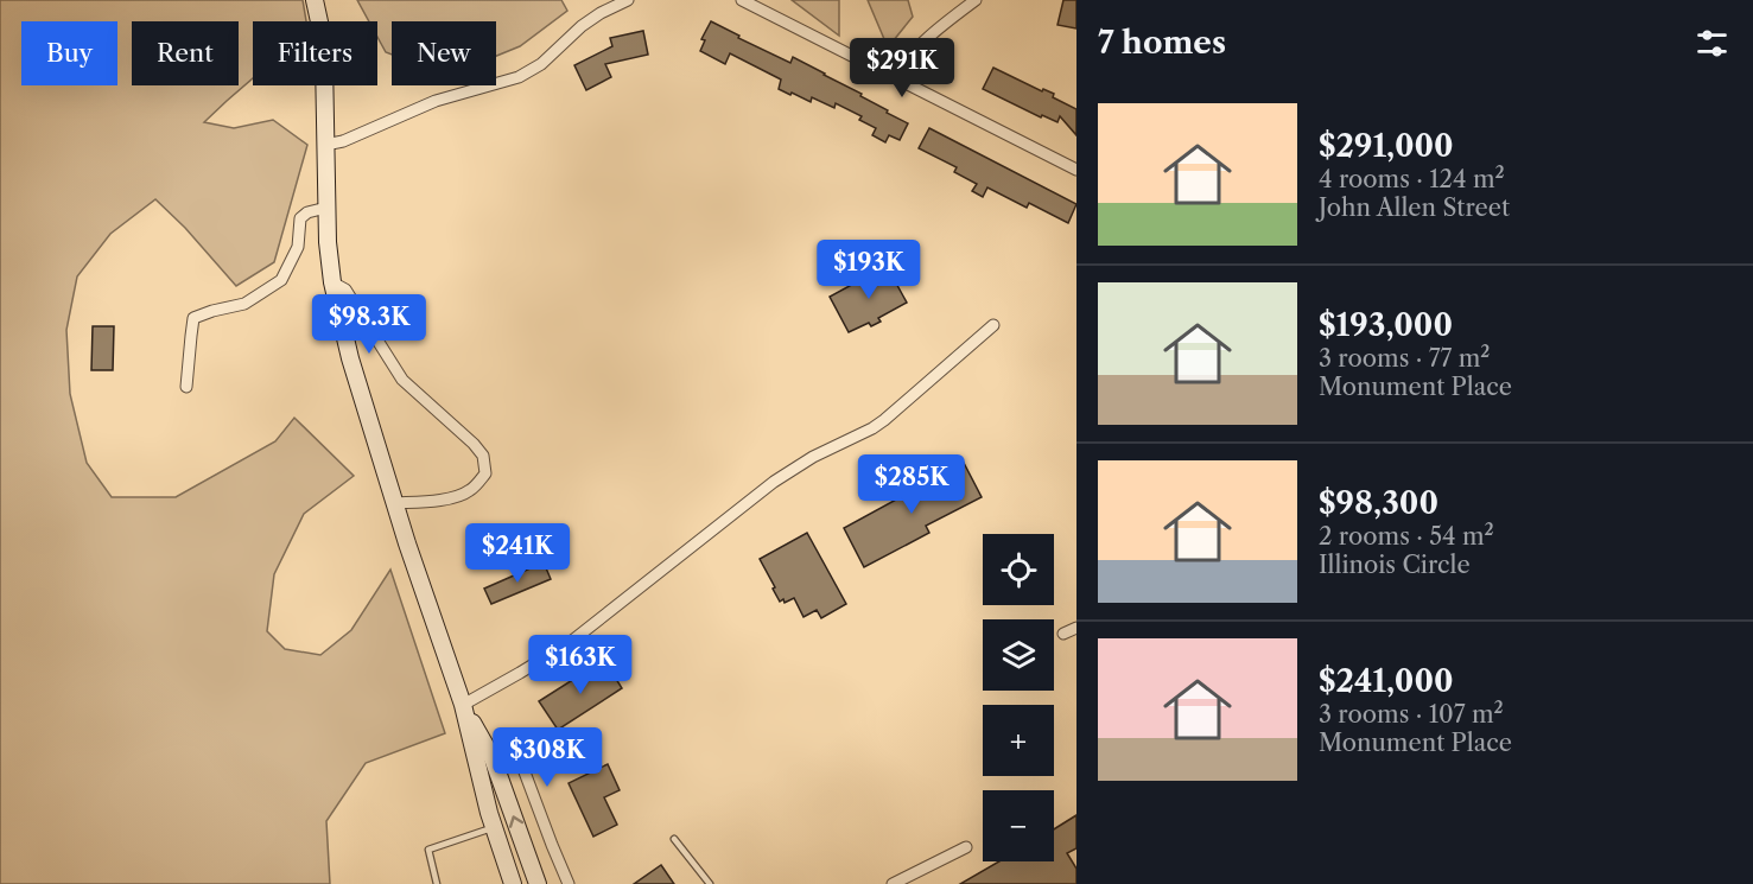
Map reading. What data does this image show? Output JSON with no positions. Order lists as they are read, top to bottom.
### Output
{
  "page": {
    "heading": "7 homes",
    "chip": [
      "Buy",
      "Rent",
      "Filters",
      "New"
    ],
    "price": [
      "$291K",
      "$193K",
      "$98.3K",
      "$285K",
      "$241K",
      "$163K",
      "$308K"
    ],
    "list": [
      {
        "name": "$291,000",
        "note": "4 rooms · 124 m² · John Allen Street"
      },
      {
        "name": "$193,000",
        "note": "3 rooms · 77 m² · Monument Place"
      },
      {
        "name": "$98,300",
        "note": "2 rooms · 54 m² · Illinois Circle"
      },
      {
        "name": "$241,000",
        "note": "3 rooms · 107 m² · Monument Place"
      }
    ],
    "map_buttons": ["+", "−"]
  }
}
